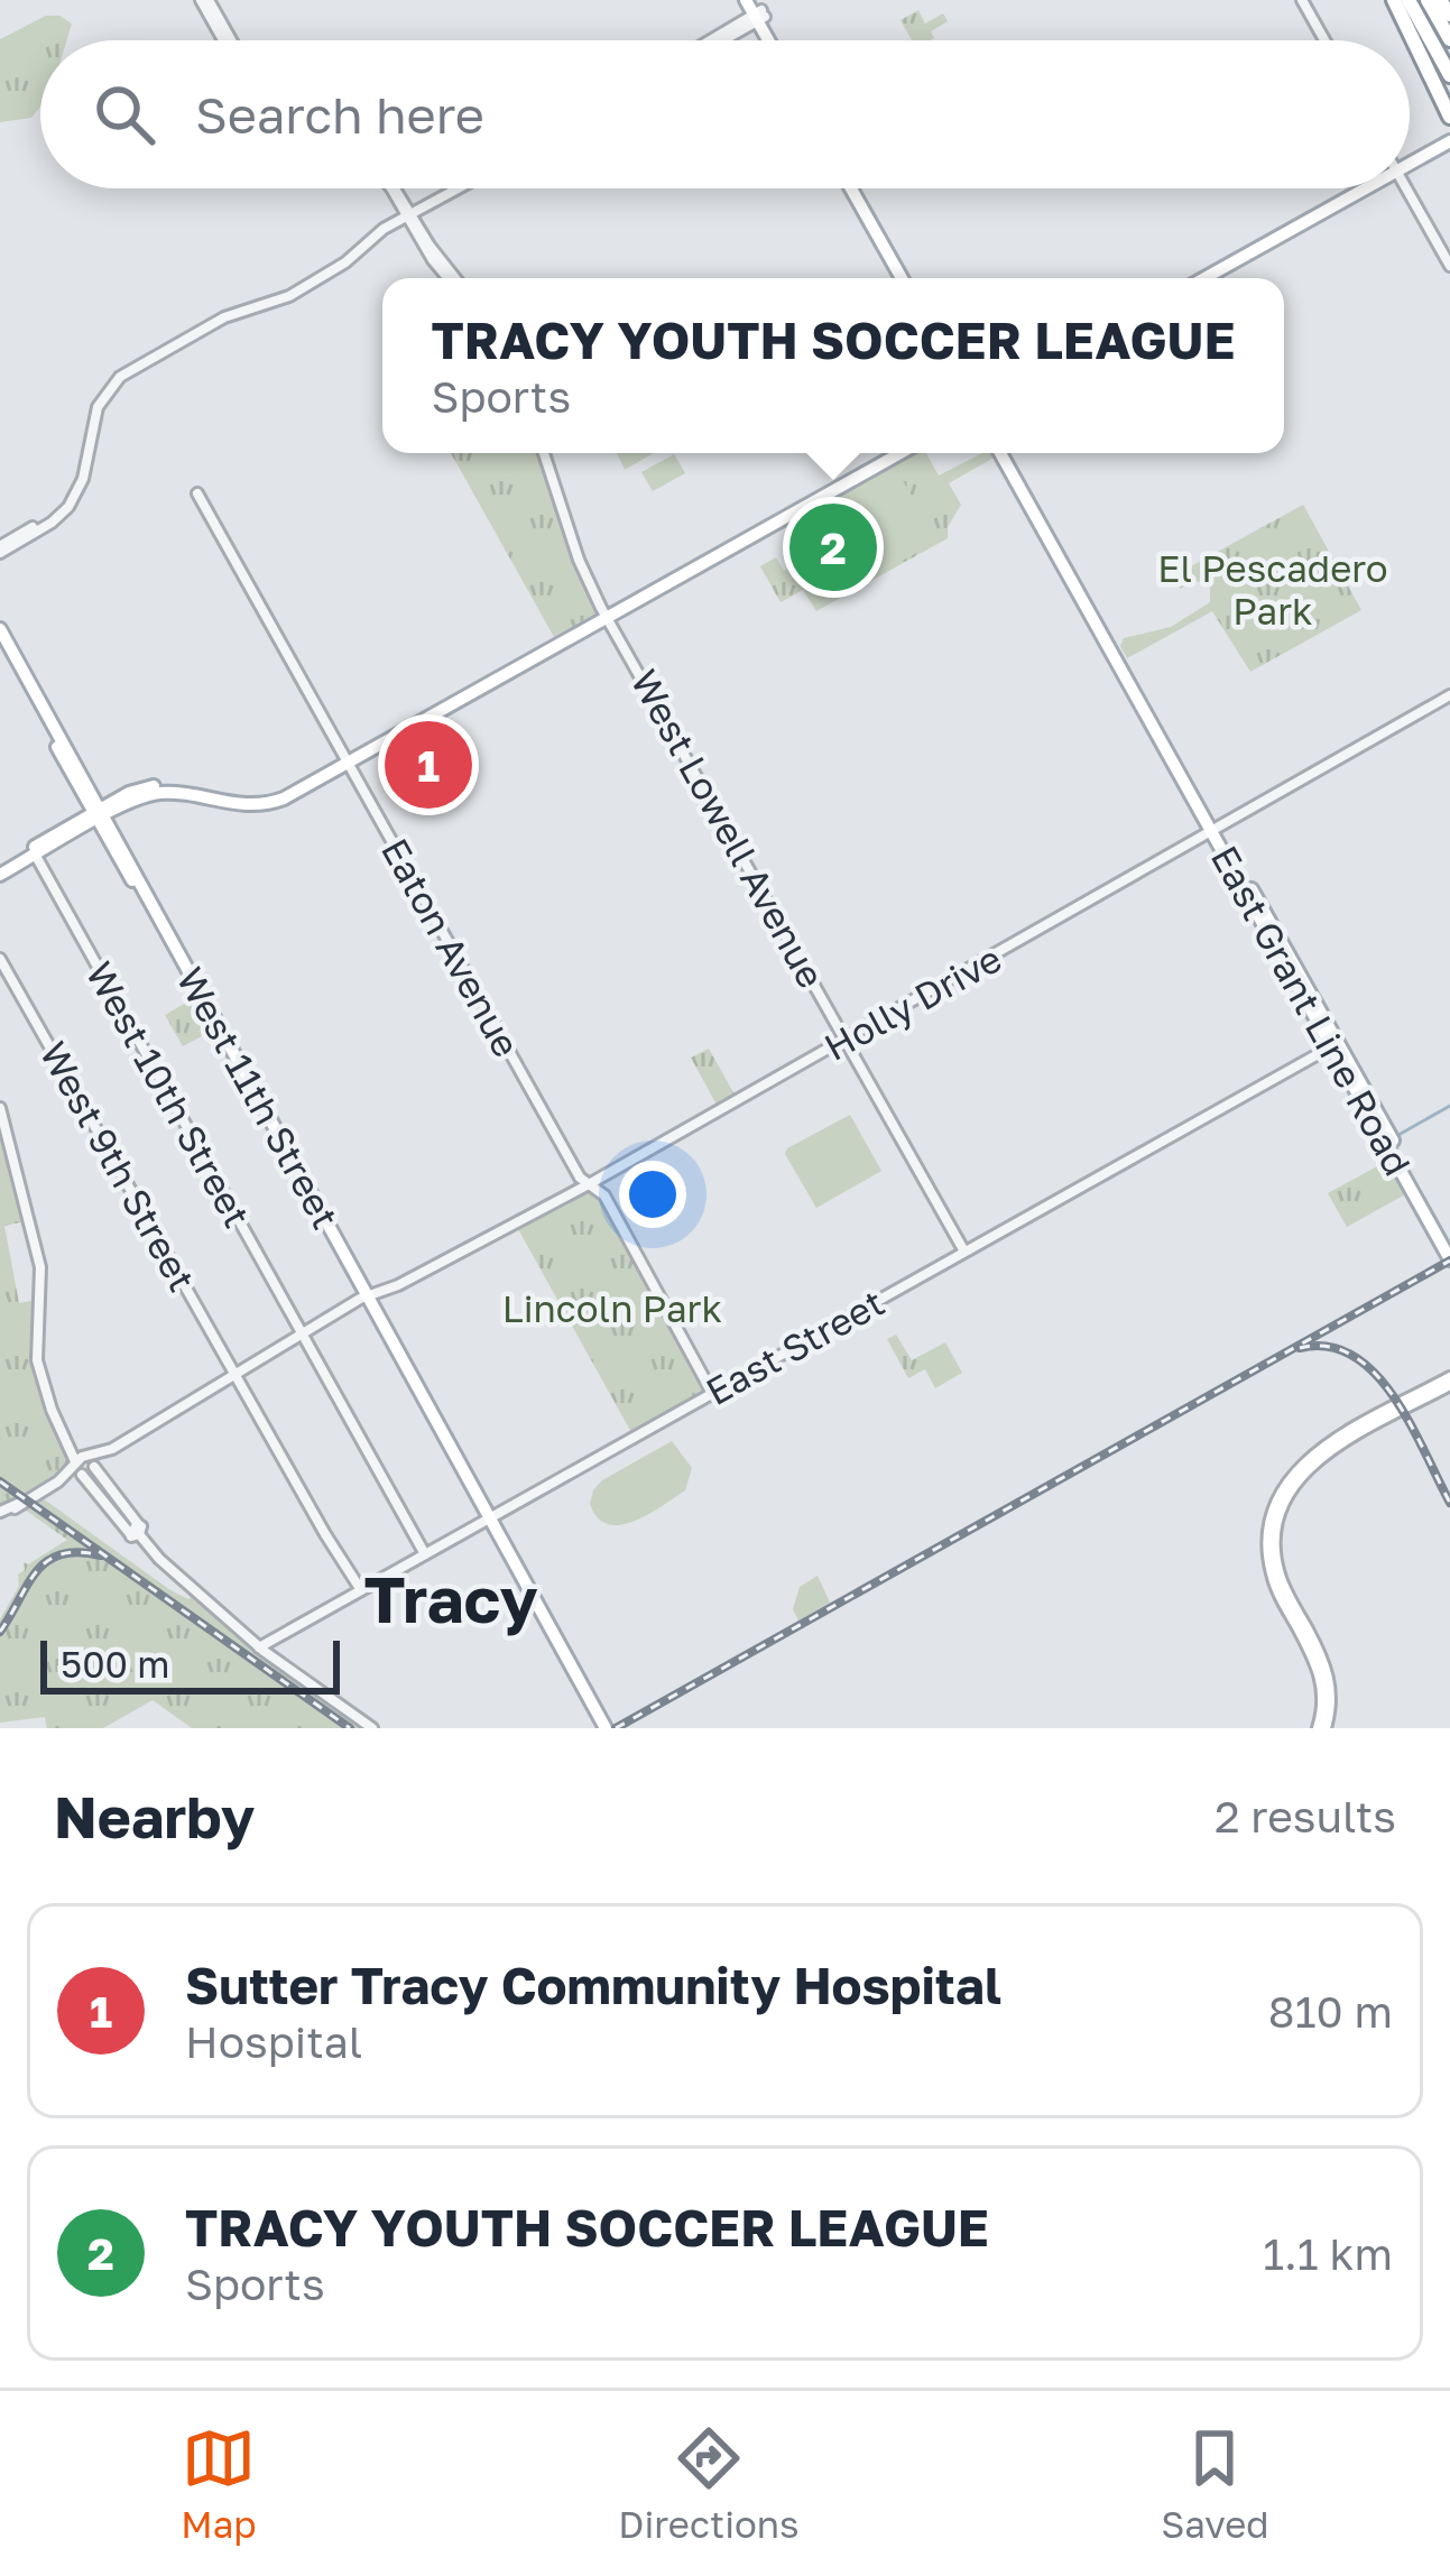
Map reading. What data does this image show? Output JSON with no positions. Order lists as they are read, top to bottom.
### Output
{
  "streets": {
    "main road": ["East Grant Line Road", "West 11th Street"],
    "street": [
      "West Lowell Avenue",
      "Eaton Avenue",
      "Holly Drive",
      "West 10th Street",
      "West 9th Street",
      "East Street"
    ]
  },
  "crossings": [
    ["West Lowell Avenue", "Holly Drive"],
    ["West Lowell Avenue", "East Street"],
    ["Eaton Avenue", "Holly Drive"],
    ["Eaton Avenue", "East Street"],
    ["Holly Drive", "East Grant Line Road"],
    ["Holly Drive", "West 10th Street"],
    ["Holly Drive", "West 11th Street"],
    ["Holly Drive", "West 9th Street"],
    ["East Grant Line Road", "East Street"],
    ["West 10th Street", "East Street"],
    ["West 11th Street", "East Street"],
    ["West 9th Street", "East Street"]
  ],
  "districts": ["Tracy"],
  "parks": ["El Pescadero Park", "Lincoln Park"],
  "scale_bar": "500 m",
  "page": {
    "search": "Search here",
    "popup": ["TRACY YOUTH SOCCER LEAGUE", "Sports"],
    "pins": ["2", "1"],
    "scale": "500 m",
    "heading": ["Nearby", "2 results"],
    "list": [
      {
        "mark": "1",
        "name": "Sutter Tracy Community Hospital",
        "note": "Hospital",
        "value": "810 m"
      },
      {
        "mark": "2",
        "name": "TRACY YOUTH SOCCER LEAGUE",
        "note": "Sports",
        "value": "1.1 km"
      }
    ],
    "nav": ["Map", "Directions", "Saved"]
  }
}
